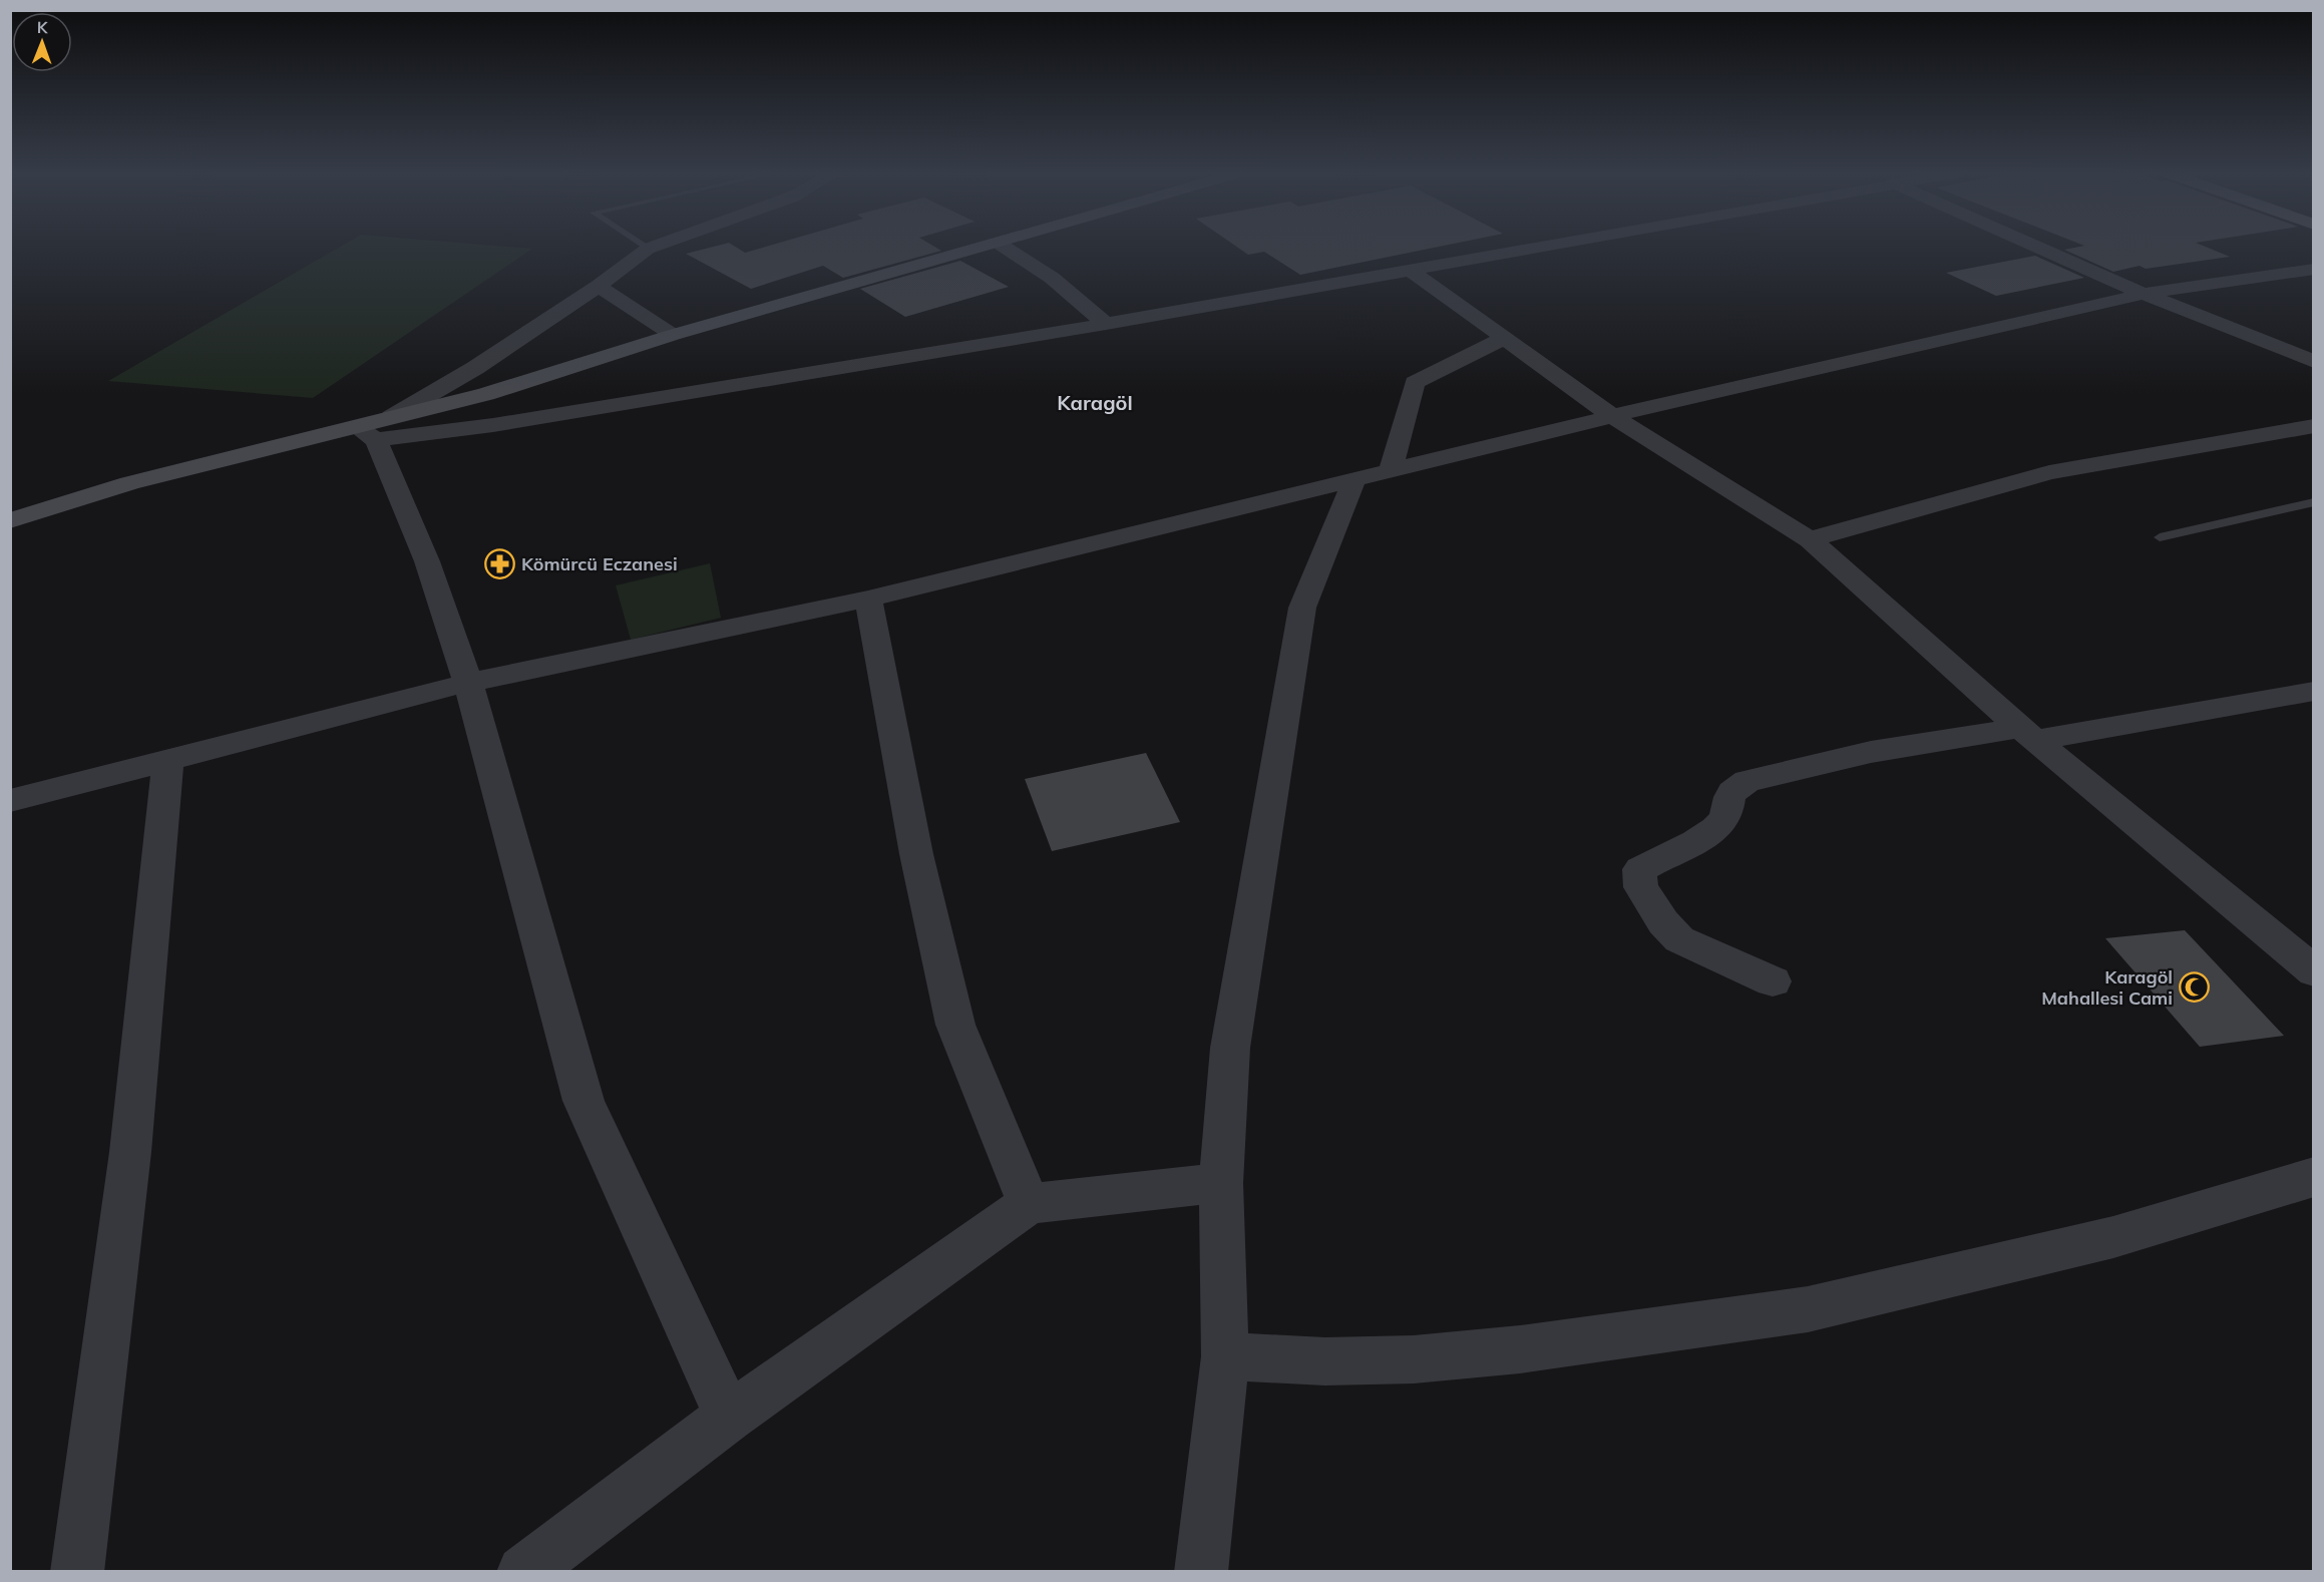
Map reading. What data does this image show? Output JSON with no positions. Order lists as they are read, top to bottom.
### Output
{
  "districts": ["Karagöl"],
  "places": {
    "pharmacy": ["Kömürcü Eczanesi"],
    "mosque": ["Karagöl Mahallesi Cami"]
  },
  "north": "top"
}
